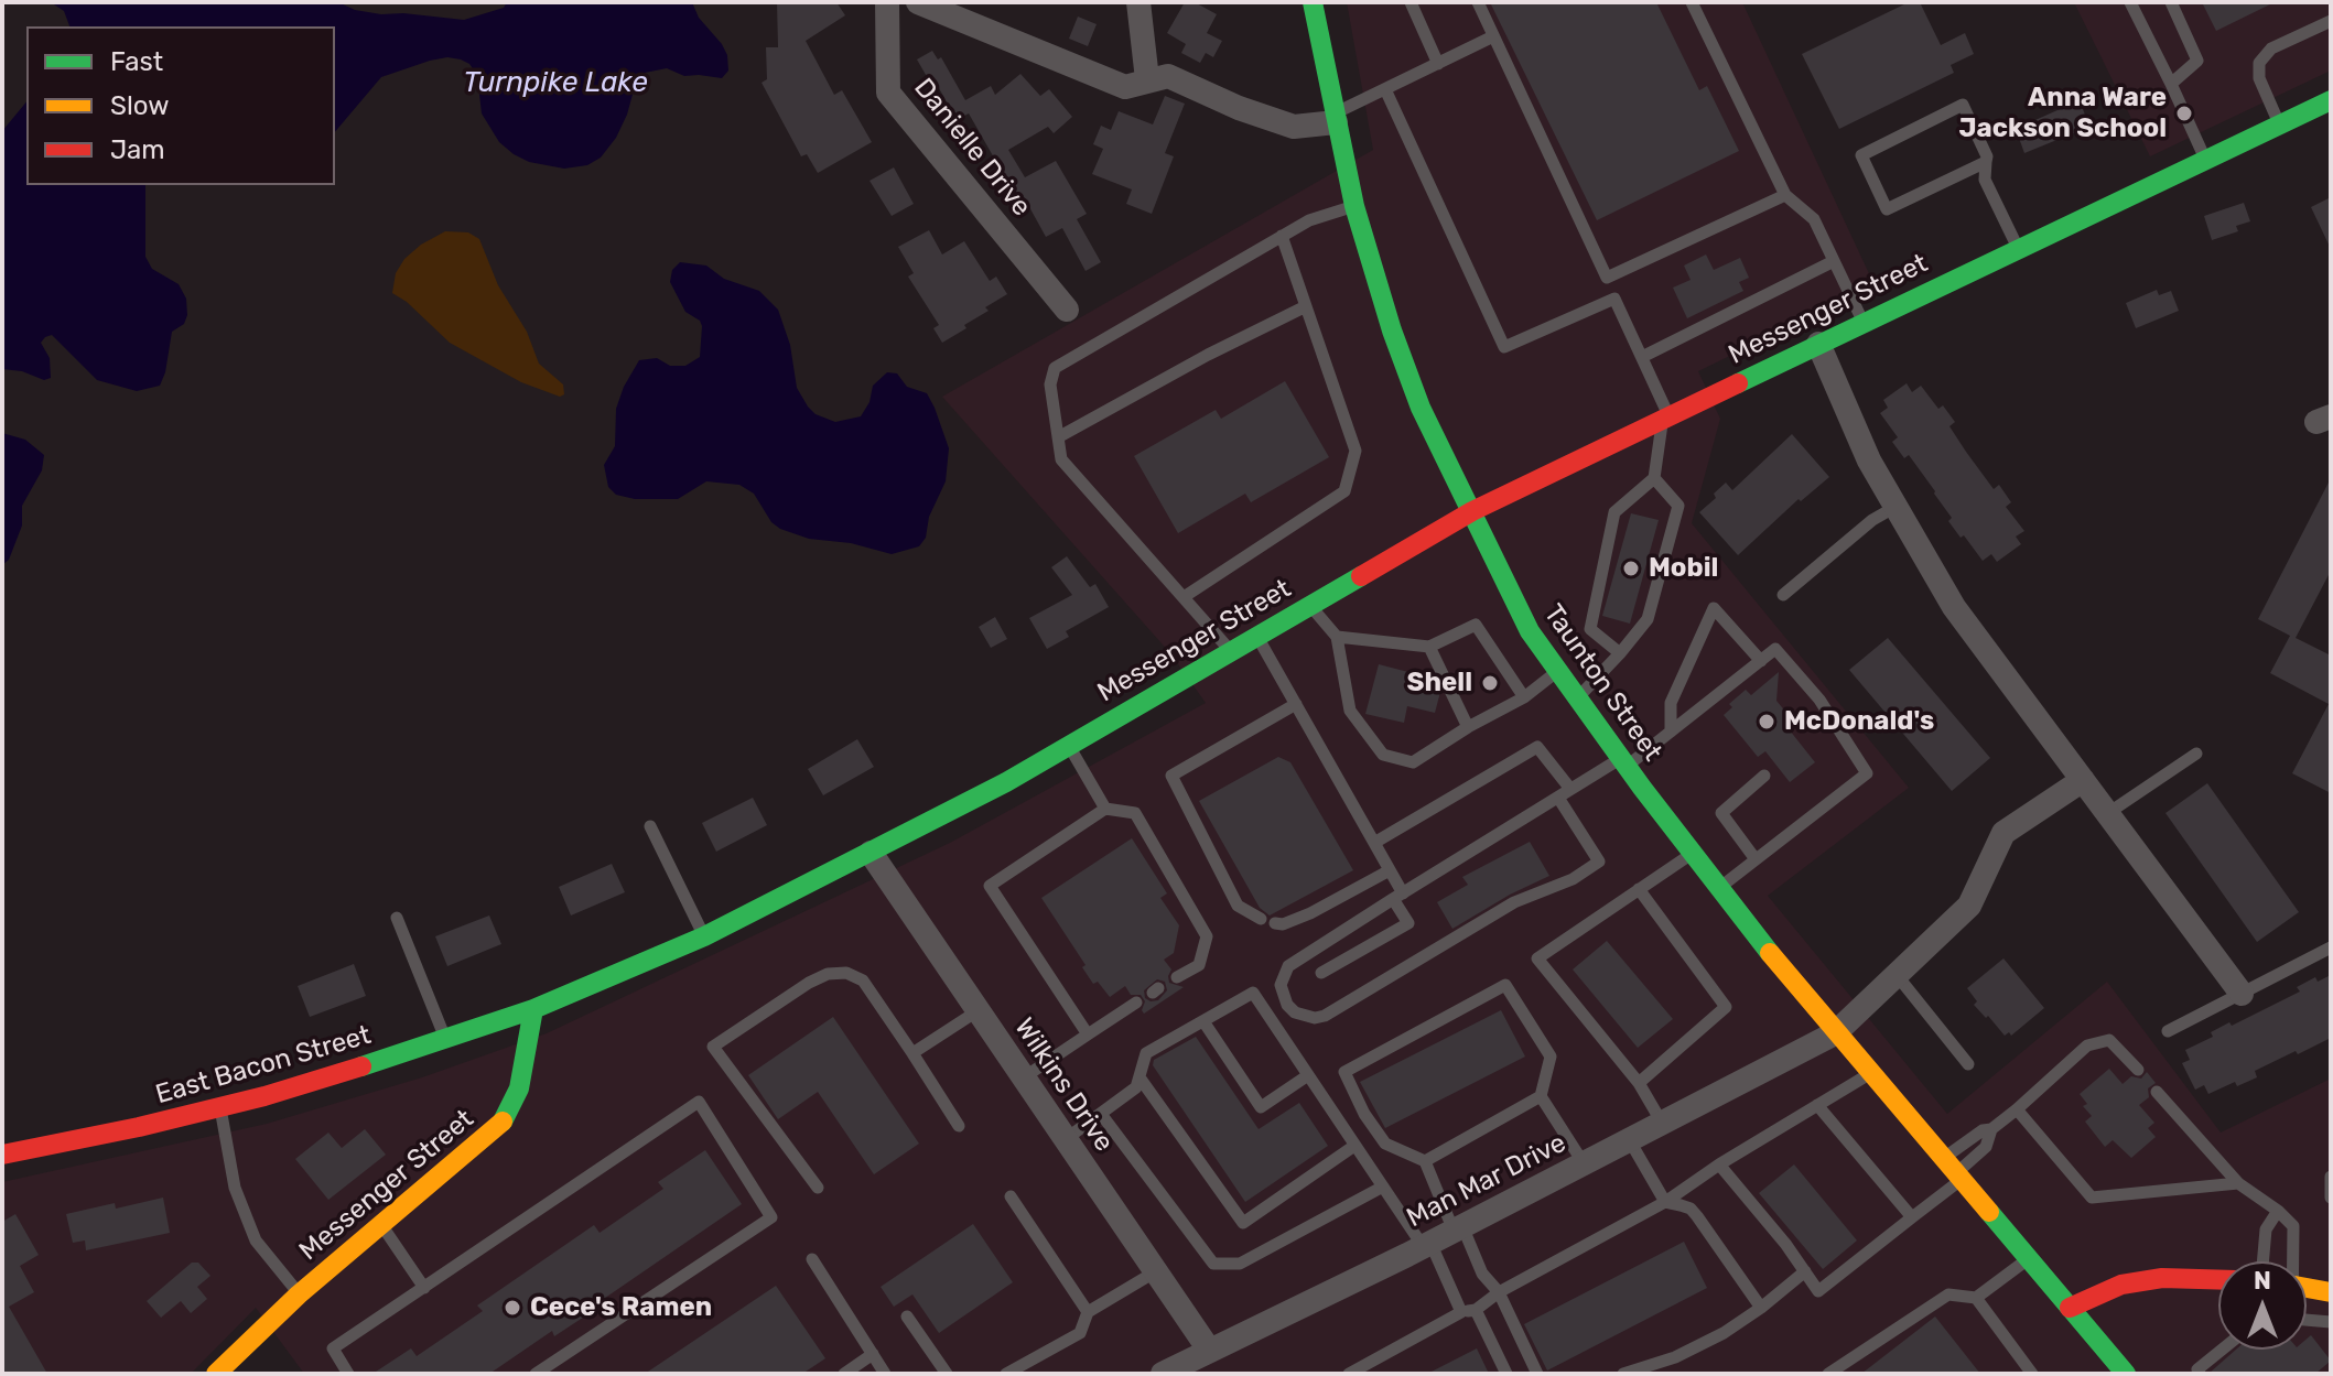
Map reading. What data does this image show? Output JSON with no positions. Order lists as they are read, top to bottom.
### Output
{
  "streets": {
    "main road": ["Messenger Street", "Taunton Street", "East Bacon Street"],
    "street": ["Danielle Drive", "Wilkins Drive", "Man Mar Drive"]
  },
  "crossings": [
    ["Messenger Street", "Taunton Street"],
    ["Messenger Street", "East Bacon Street"],
    ["Messenger Street", "Wilkins Drive"],
    ["Taunton Street", "Man Mar Drive"],
    ["Wilkins Drive", "Man Mar Drive"]
  ],
  "water": ["Turnpike Lake"],
  "places": [
    "Anna Ware Jackson School",
    "Mobil",
    "Shell",
    "McDonald's",
    "Cece's Ramen"
  ],
  "legend": ["Fast", "Slow", "Jam"],
  "north": "top"
}
